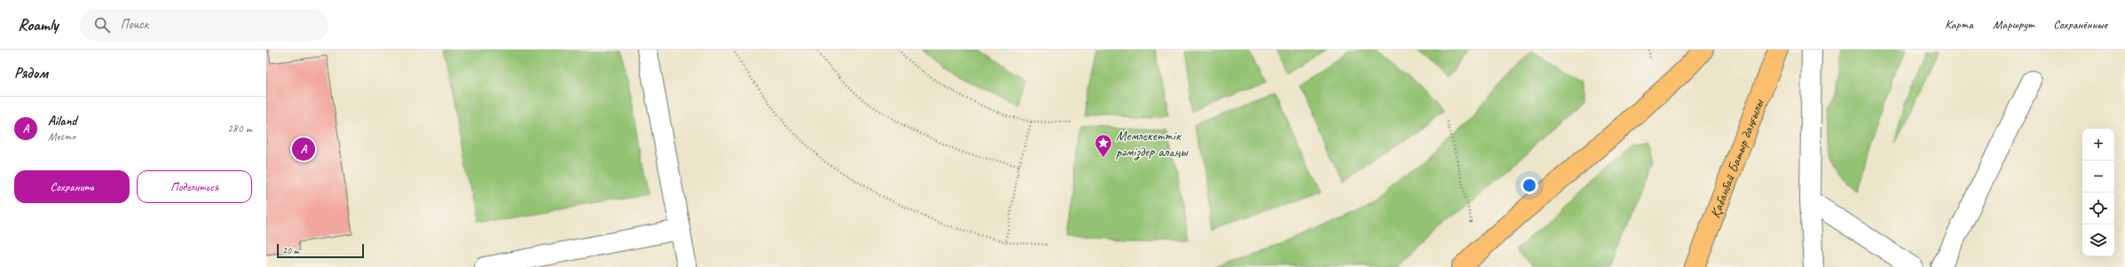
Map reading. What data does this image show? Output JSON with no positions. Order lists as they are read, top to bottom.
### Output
{
  "streets": {
    "main road": ["Қабанбай Батыр даңғылы"]
  },
  "places": {
    "place": ["Мемлекеттік рәміздер алаңы"]
  },
  "scale_bar": "20 m",
  "page": {
    "header": "Roamly",
    "search": "Поиск",
    "nav": ["Карта", "Маршрут", "Сохранённые"],
    "heading": "Рядом",
    "list": [
      {
        "mark": "A",
        "name": "Ailand",
        "note": "Место",
        "value": "280 m"
      }
    ],
    "map_buttons": ["+", "−"],
    "pins": "A",
    "buttons": ["Сохранить", "Поделиться"],
    "scale": "20 m"
  }
}
